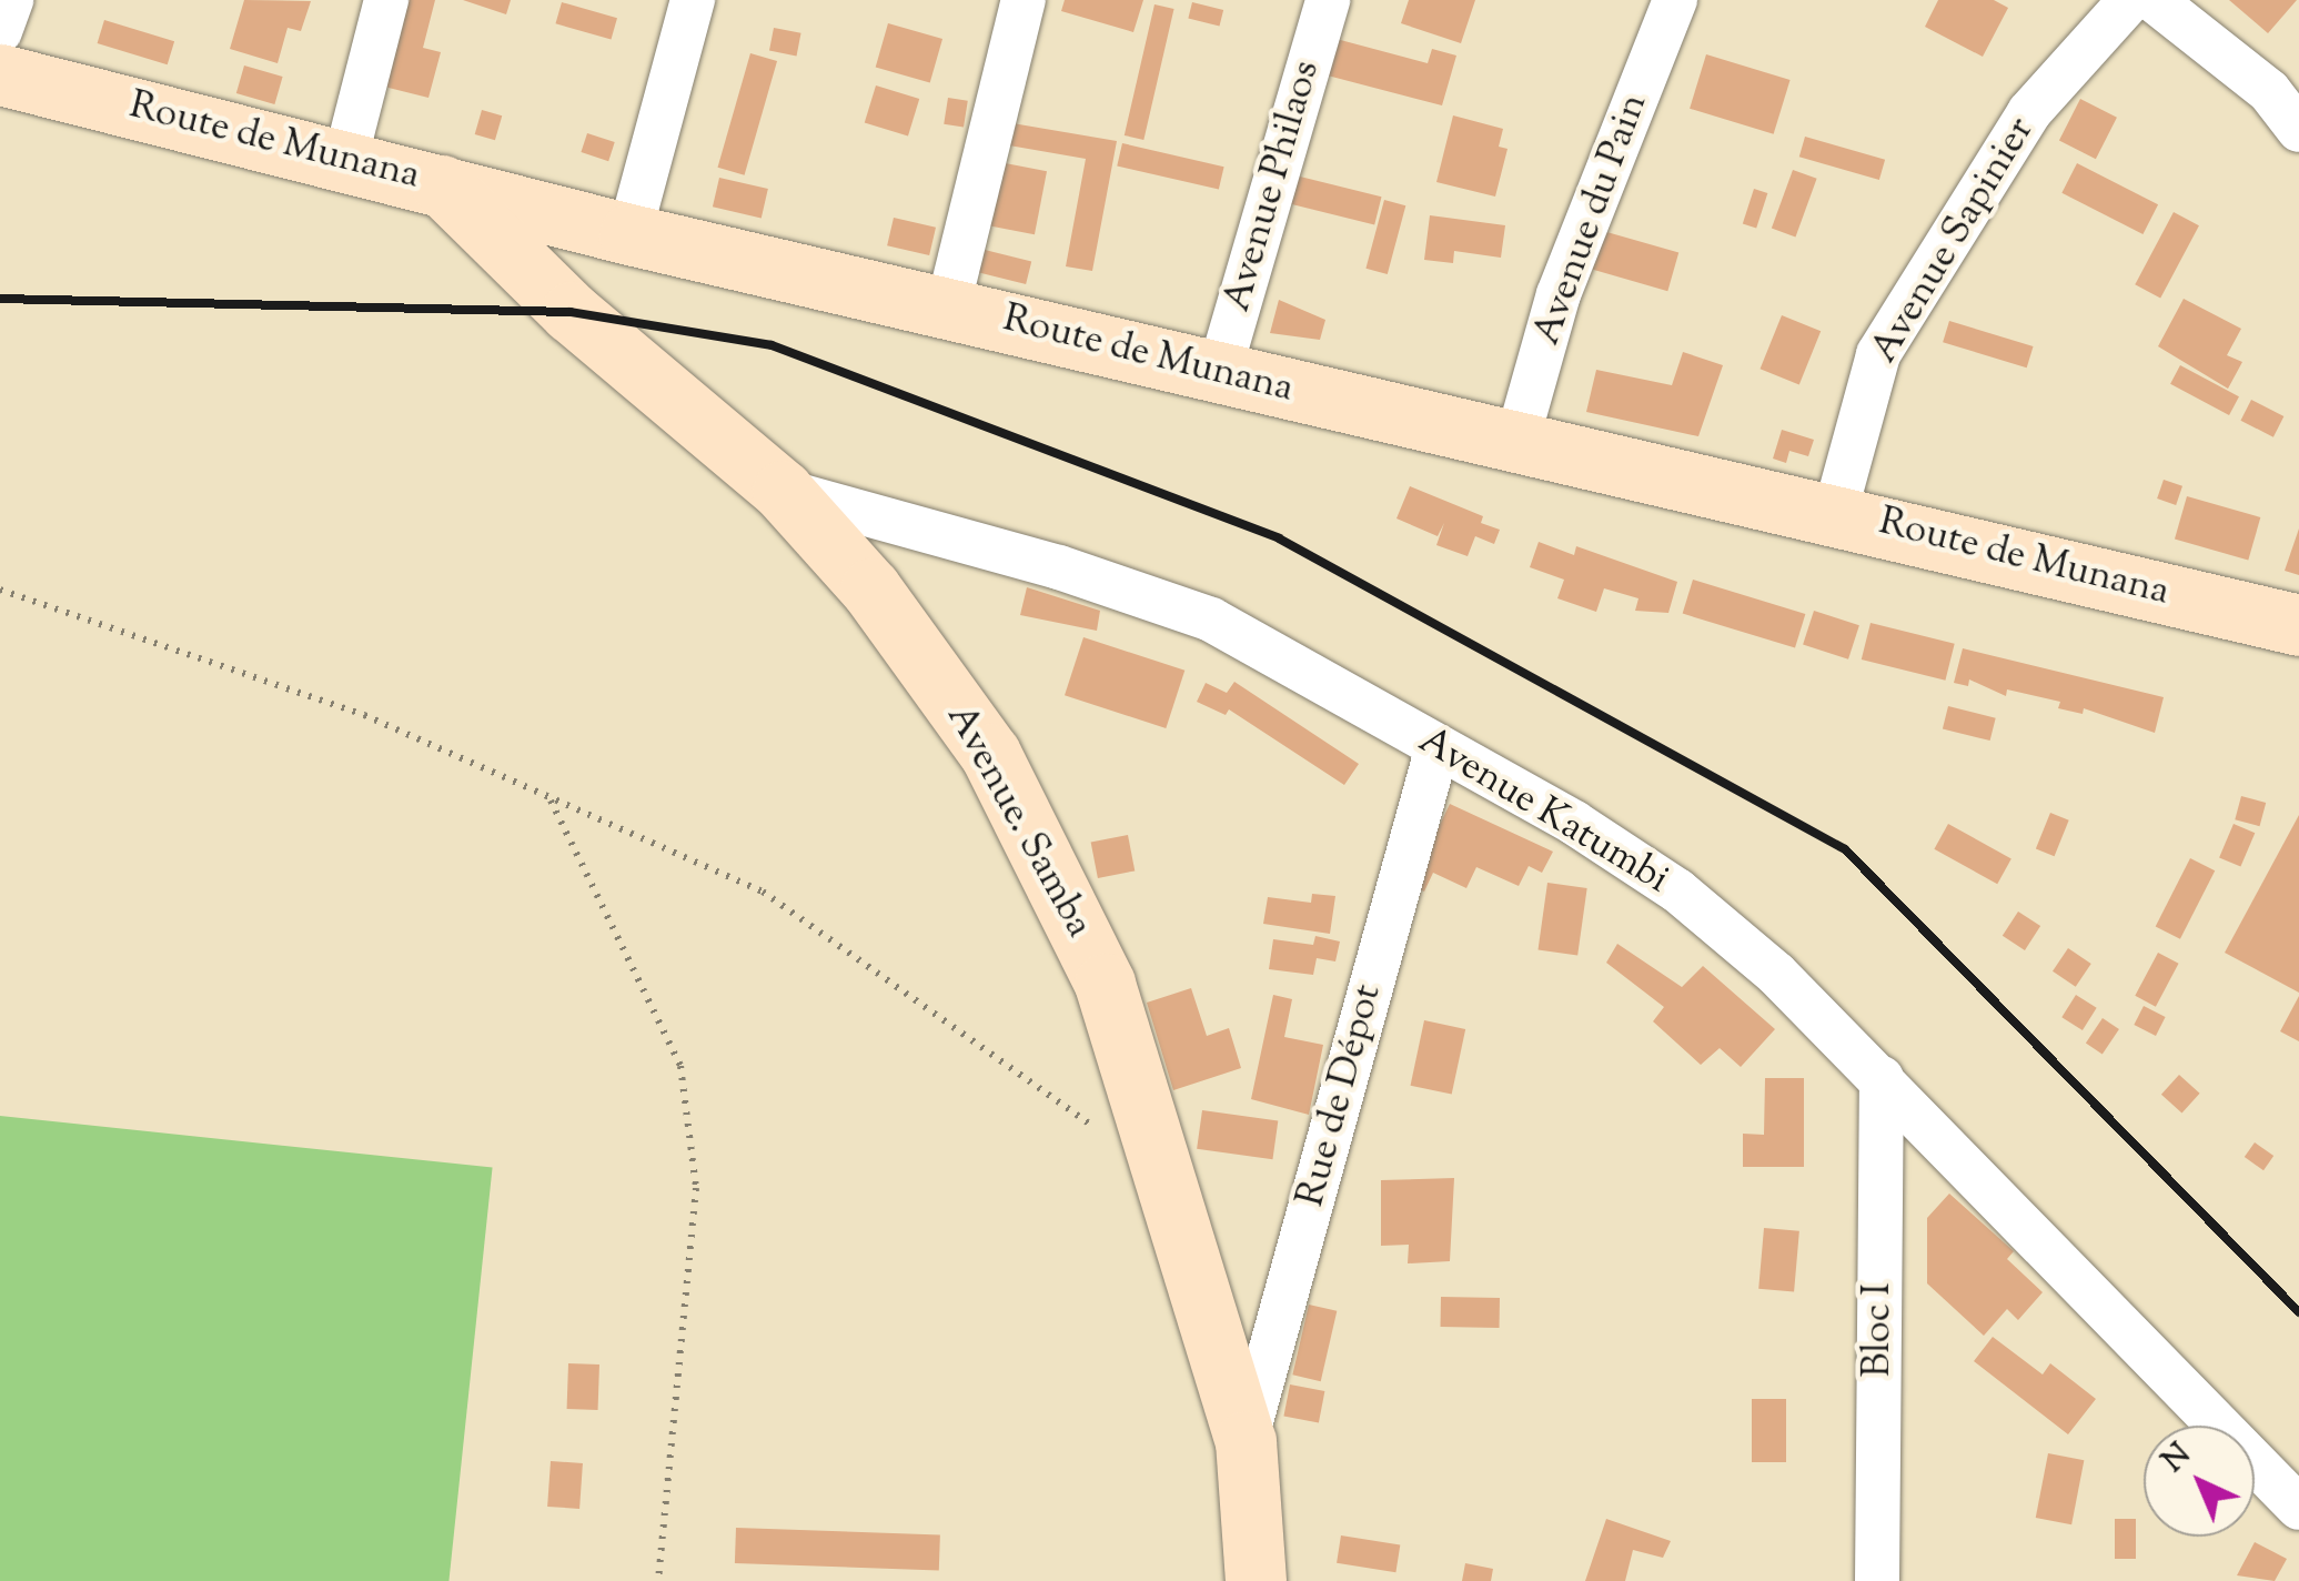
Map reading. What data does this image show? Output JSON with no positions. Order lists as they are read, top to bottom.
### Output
{
  "streets": {
    "main road": ["Route de Munana", "Avenue. Samba"],
    "street": [
      "Avenue Philaos",
      "Avenue du Pain",
      "Avenue Sapinier",
      "Avenue Katumbi",
      "Rue de Dépot",
      "Bloc I"
    ]
  },
  "crossings": [
    ["Route de Munana", "Avenue Philaos"],
    ["Route de Munana", "Avenue du Pain"],
    ["Route de Munana", "Avenue Sapinier"],
    ["Route de Munana", "Avenue. Samba"],
    ["Avenue Katumbi", "Avenue. Samba"],
    ["Avenue Katumbi", "Rue de Dépot"],
    ["Avenue Katumbi", "Bloc I"],
    ["Avenue. Samba", "Rue de Dépot"]
  ],
  "north": "top left"
}
